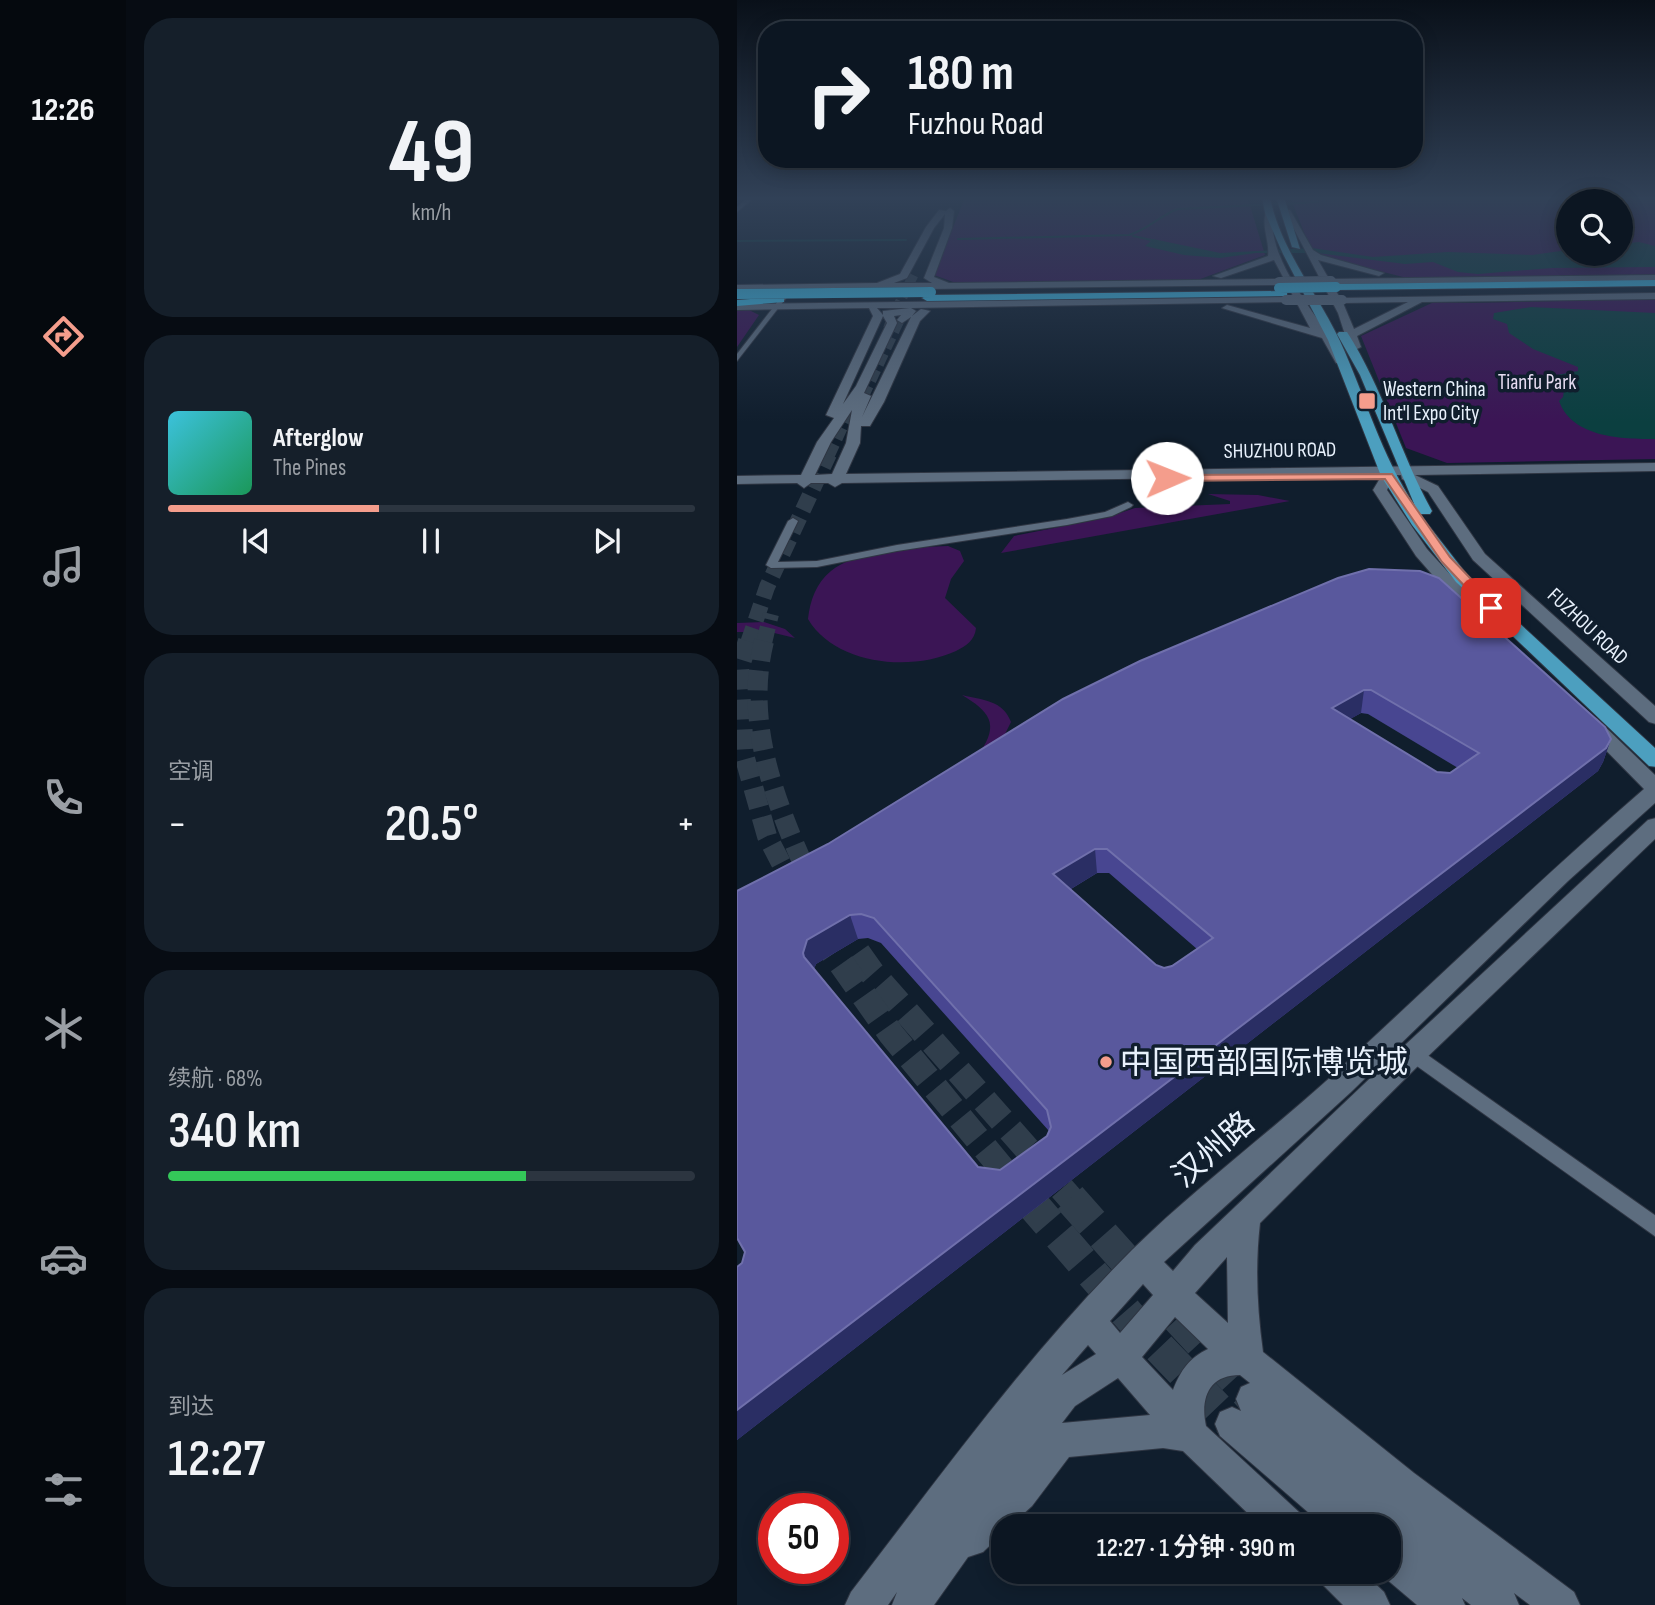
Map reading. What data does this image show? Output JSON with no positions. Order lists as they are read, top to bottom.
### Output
{
  "streets": {
    "main road": ["SHUZHOU ROAD", "FUZHOU ROAD", "汉州路"]
  },
  "crossings": [
    ["SHUZHOU ROAD", "FUZHOU ROAD"],
    ["FUZHOU ROAD", "汉州路"]
  ],
  "parks": ["Tianfu Park"],
  "places": {
    "transit": ["Western China Int'l Expo City"],
    "other": ["中国西部国际博览城"]
  },
  "page": {
    "tabs": "12:26",
    "tile": [
      ["49", "km/h"],
      "空调",
      ["续航 · 68%", "340 km"],
      ["到达", "12:27"]
    ],
    "turn": ["180 m", "Fuzhou Road"],
    "song": ["Afterglow", "The Pines"],
    "heat": ["−", "20.5°", "+"],
    "limit": "50",
    "trip": "12:27 · 1 分钟 · 390 m"
  }
}
